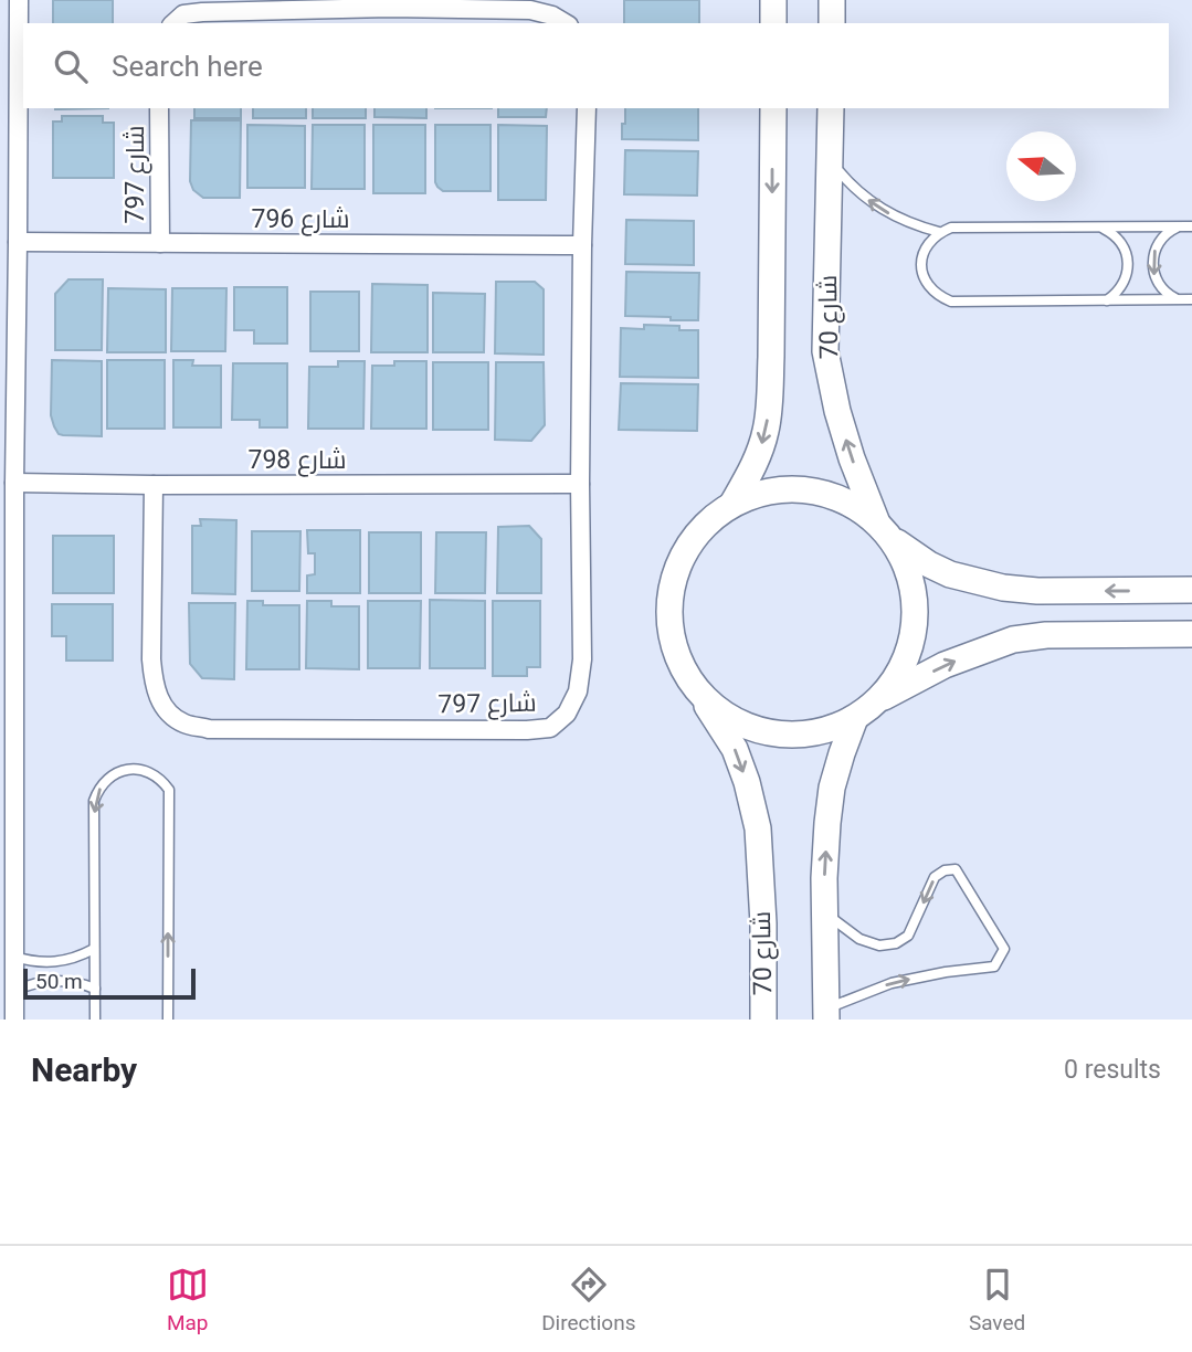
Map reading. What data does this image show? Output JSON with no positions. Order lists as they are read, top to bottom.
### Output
{
  "streets": {
    "main road": ["شارع 70"],
    "street": ["شارع 797", "شارع 796", "شارع 798"]
  },
  "crossings": [
    ["شارع 797", "شارع 796"],
    ["شارع 797", "شارع 798"]
  ],
  "scale_bar": "50 m",
  "north": "left",
  "page": {
    "search": "Search here",
    "scale": "50 m",
    "heading": ["Nearby", "0 results"],
    "nav": ["Map", "Directions", "Saved"]
  }
}
